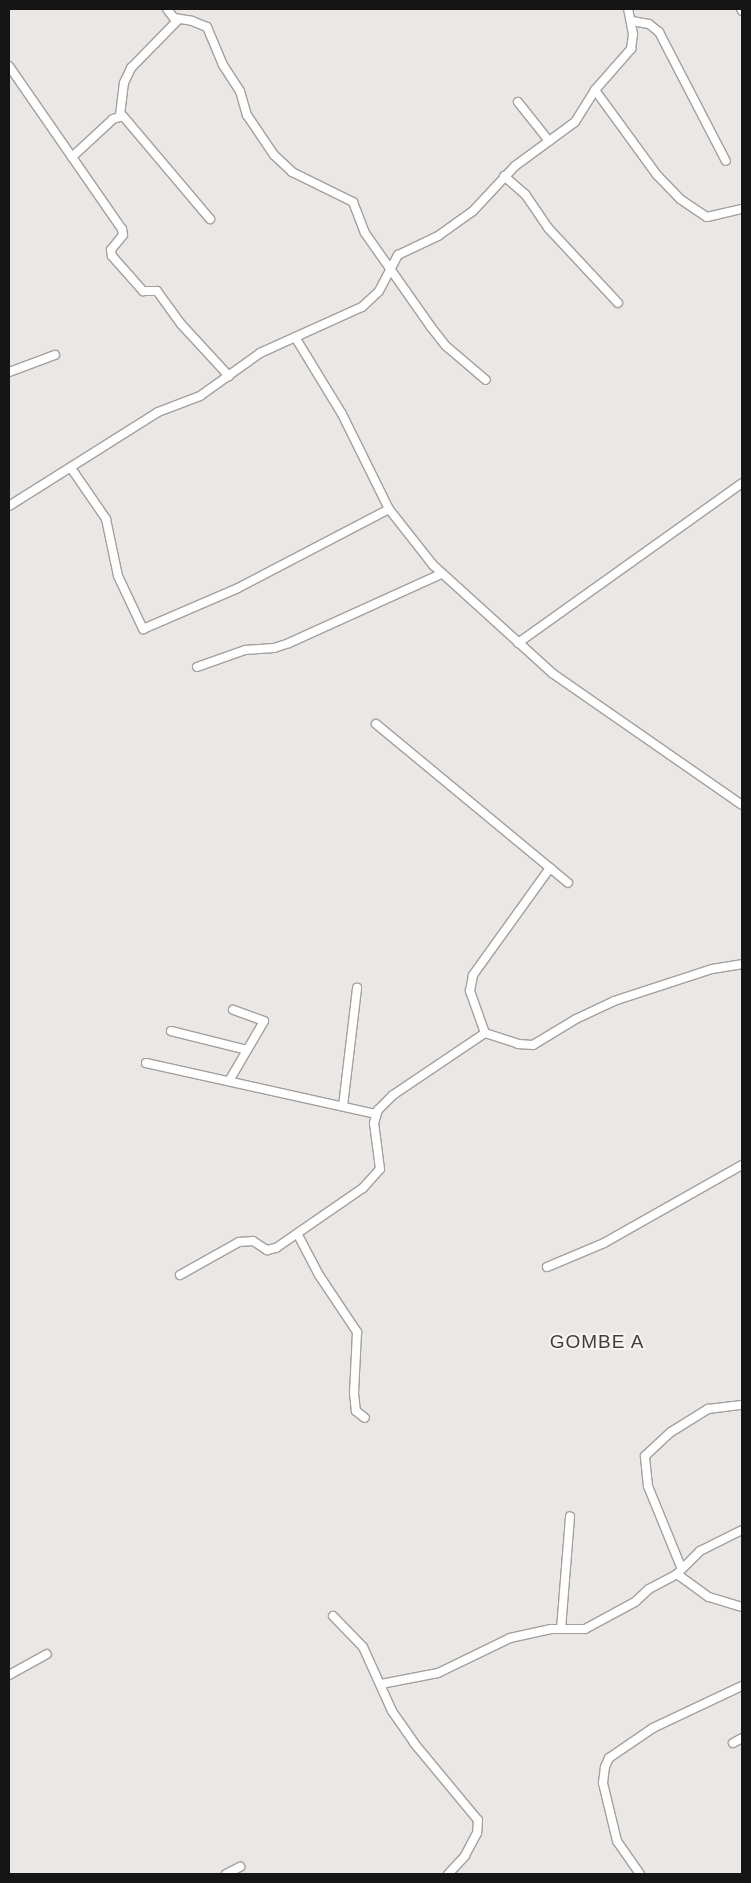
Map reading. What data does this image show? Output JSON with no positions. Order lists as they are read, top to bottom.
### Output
{
  "districts": ["GOMBE A"]
}
